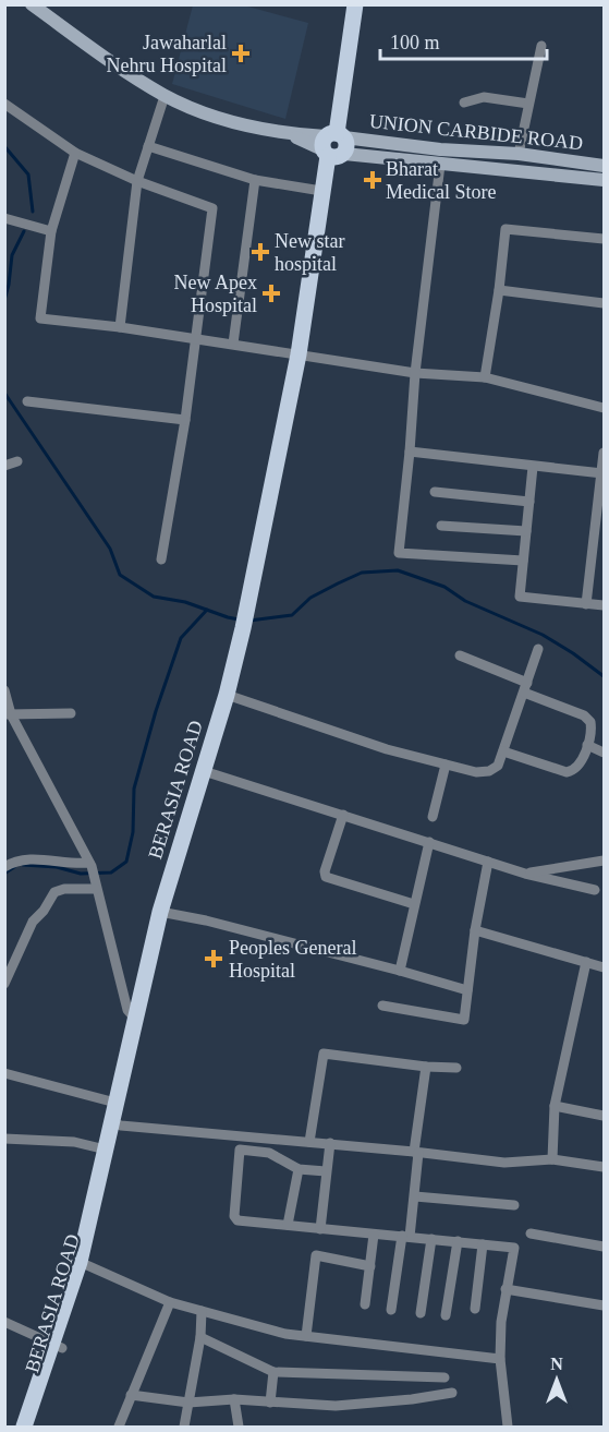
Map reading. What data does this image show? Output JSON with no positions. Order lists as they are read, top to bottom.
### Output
{
  "streets": {
    "main road": ["BERASIA ROAD"],
    "street": ["UNION CARBIDE ROAD"]
  },
  "crossings": [
    ["UNION CARBIDE ROAD", "BERASIA ROAD"]
  ],
  "places": {
    "health": [
      "Jawaharlal Nehru Hospital",
      "Bharat Medical Store",
      "New star hospital",
      "New Apex Hospital",
      "Peoples General Hospital"
    ]
  },
  "scale_bar": "100 m",
  "north": "top"
}
